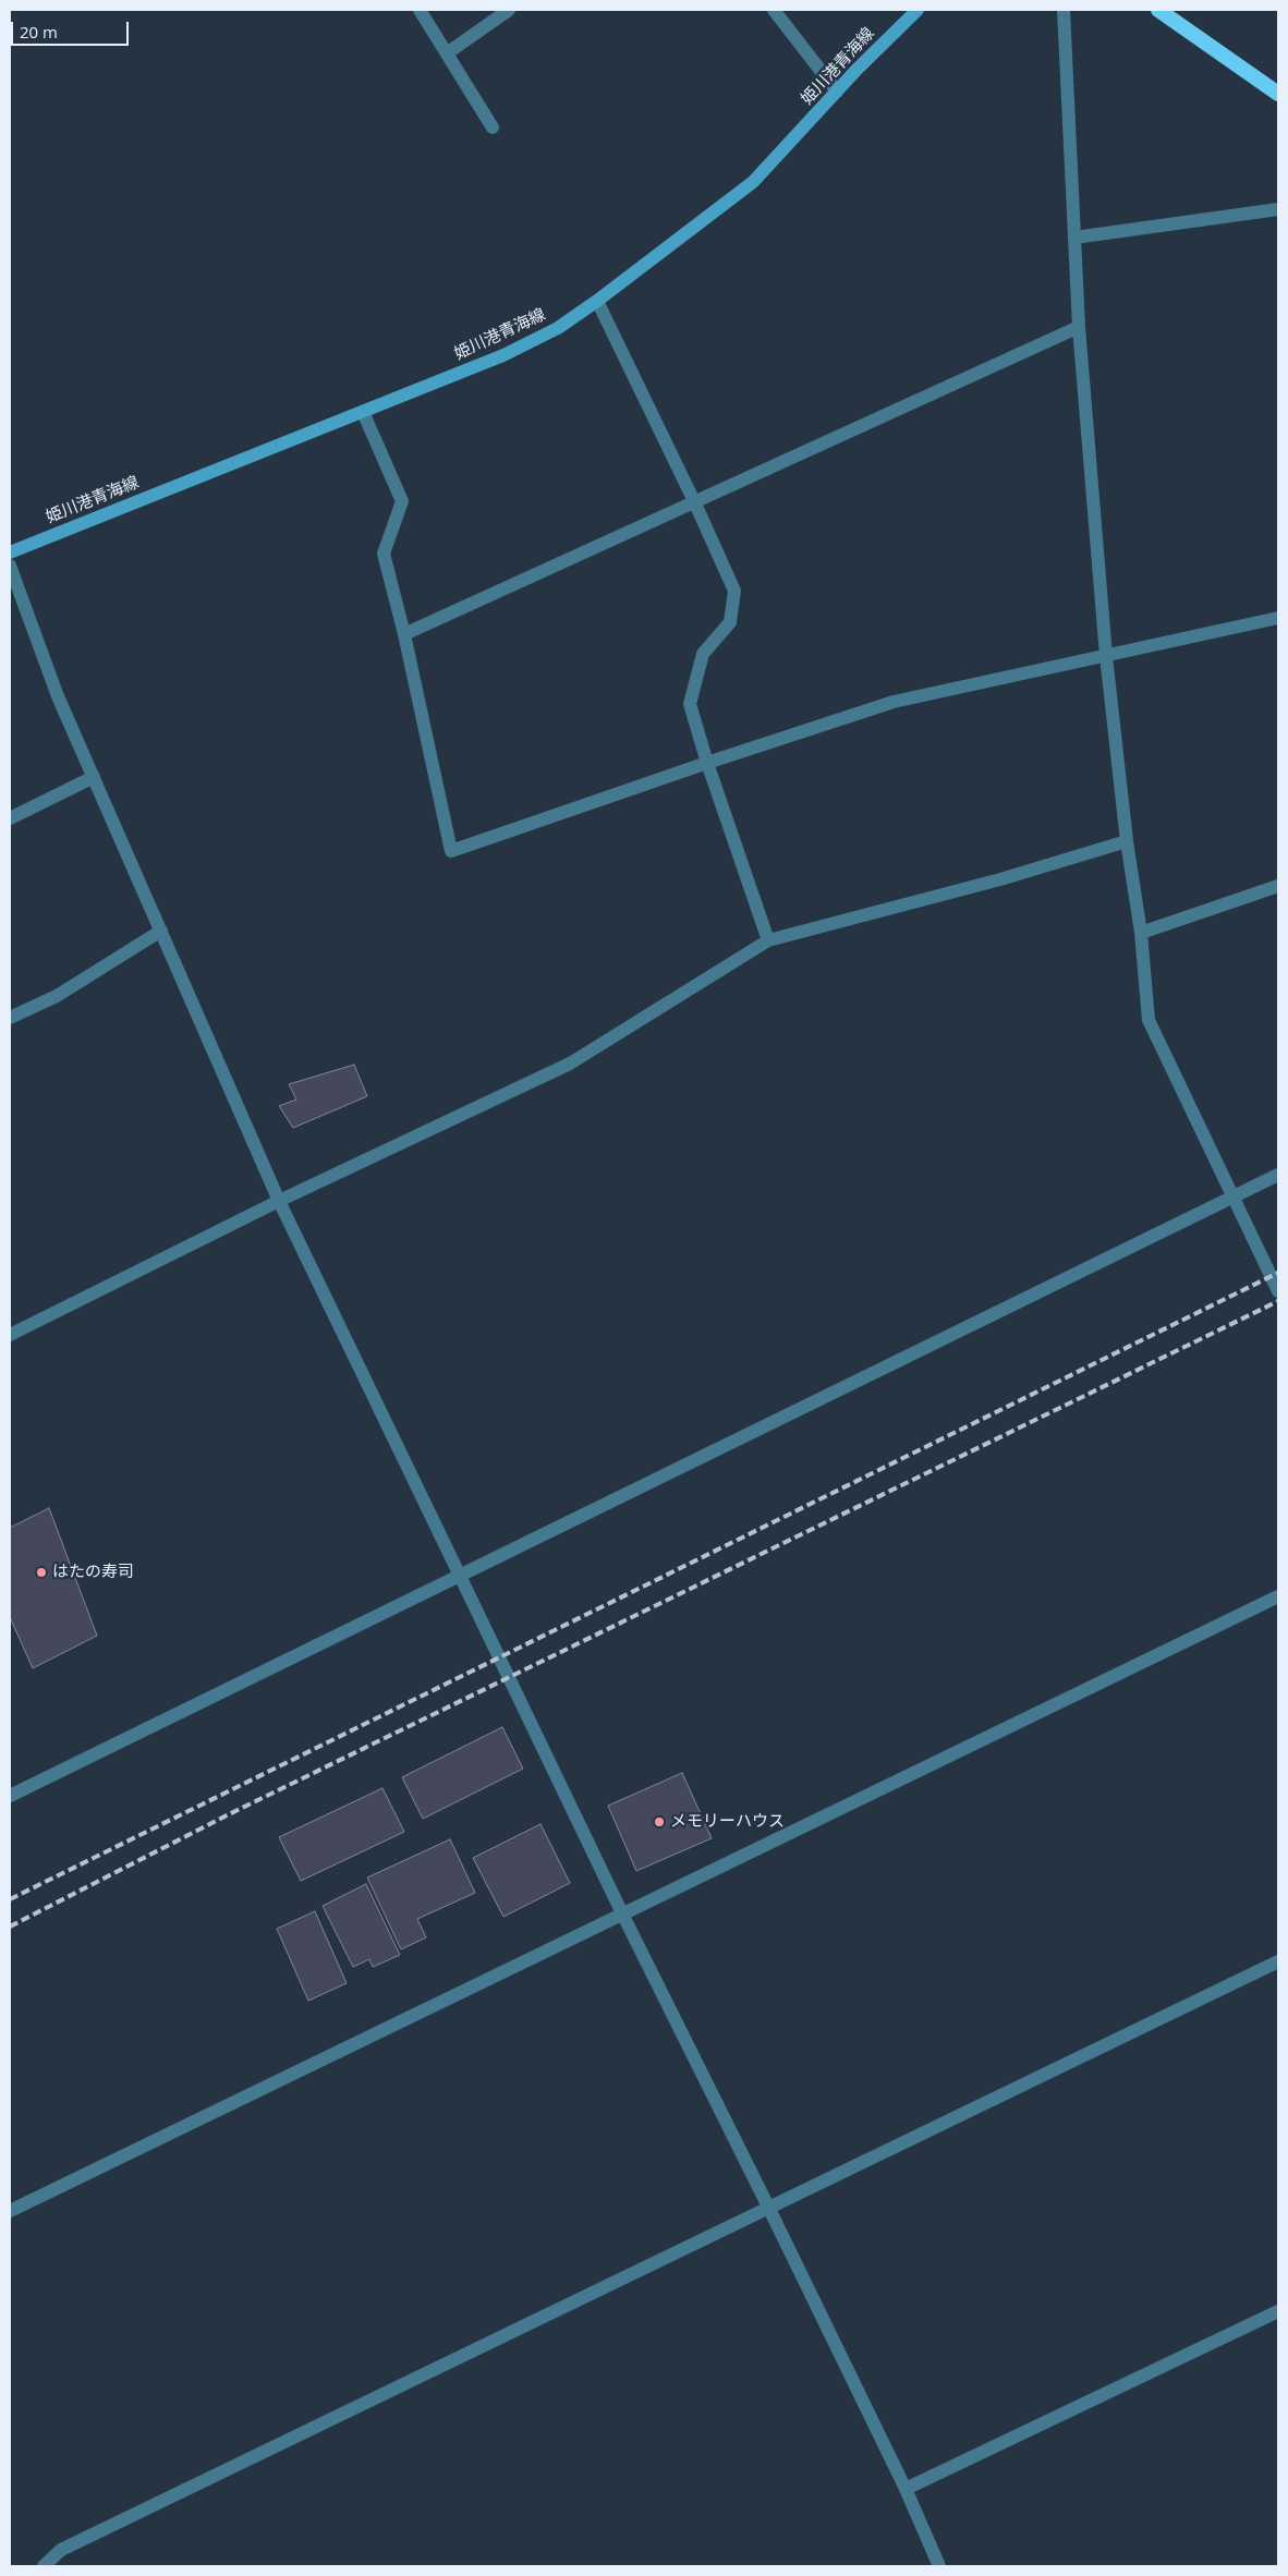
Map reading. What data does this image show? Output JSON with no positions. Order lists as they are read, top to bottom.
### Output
{
  "streets": {
    "main road": ["姫川港青海線"]
  },
  "places": ["はたの寿司", "メモリーハウス"],
  "scale_bar": "20 m"
}
